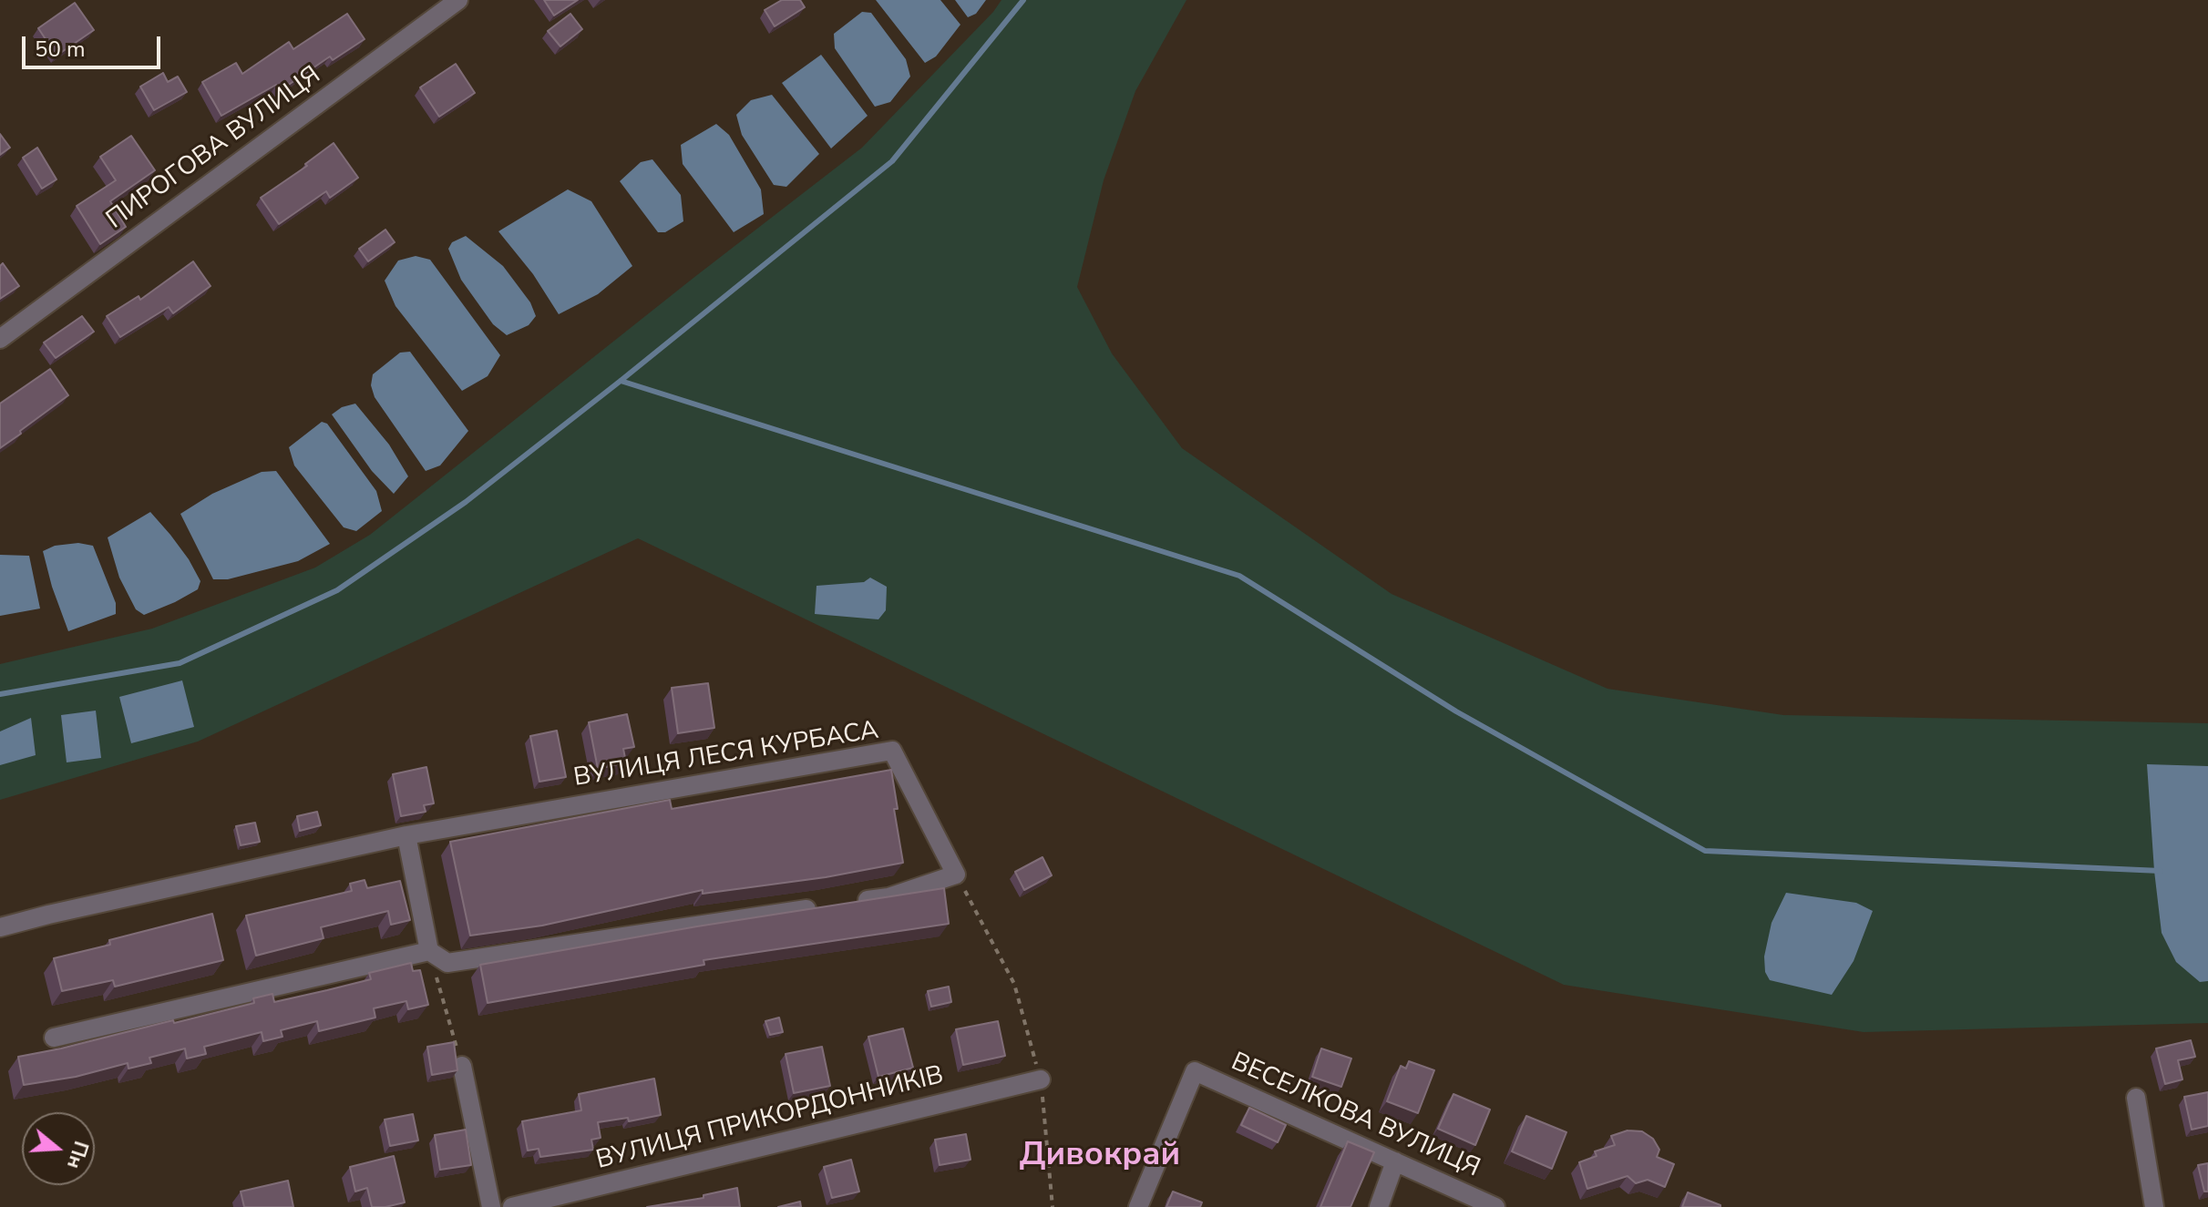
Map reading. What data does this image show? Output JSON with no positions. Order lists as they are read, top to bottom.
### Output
{
  "streets": {
    "street": [
      "ПИРОГОВА ВУЛИЦЯ",
      "ВУЛИЦЯ ЛЕСЯ КУРБАСА",
      "ВЕСЕЛКОВА ВУЛИЦЯ",
      "ВУЛИЦЯ ПРИКОРДОННИКІВ"
    ]
  },
  "districts": ["Дивокрай"],
  "scale_bar": "50 m",
  "north": "right"
}
